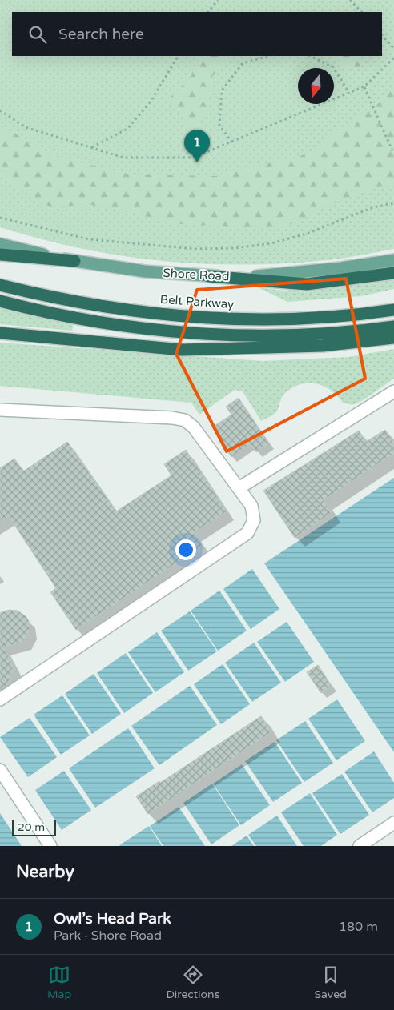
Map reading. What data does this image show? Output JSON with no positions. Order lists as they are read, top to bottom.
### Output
{
  "streets": {
    "highway": ["Belt Parkway"],
    "main road": ["Shore Road"]
  },
  "scale_bar": "20 m",
  "north": "bottom",
  "page": {
    "search": "Search here",
    "pins": "1",
    "scale": "20 m",
    "heading": "Nearby",
    "list": [
      {
        "mark": "1",
        "name": "Owl’s Head Park",
        "note": "Park · Shore Road",
        "value": "180 m"
      }
    ],
    "nav": ["Map", "Directions", "Saved"]
  }
}
